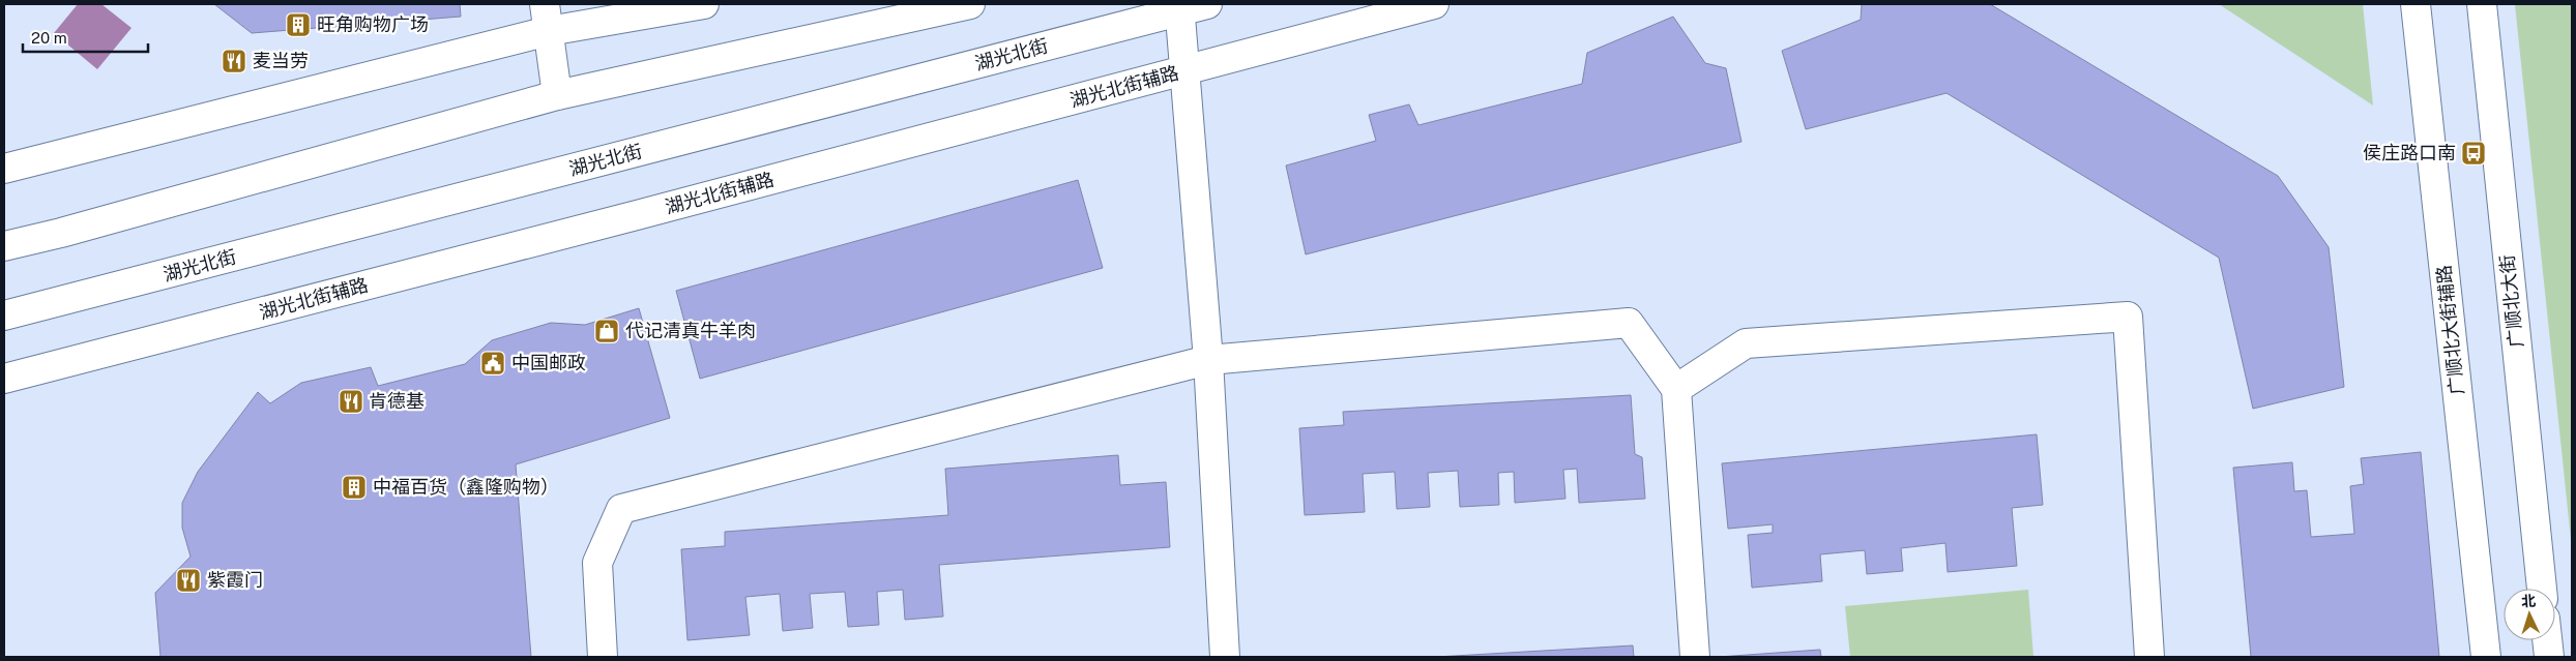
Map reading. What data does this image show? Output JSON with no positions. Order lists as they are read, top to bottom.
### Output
{
  "streets": {
    "street": [
      "湖光北街",
      "湖光北街辅路",
      "广顺北大街",
      "广顺北大街辅路"
    ]
  },
  "places": {
    "building": ["旺角购物广场", "中福百货（鑫隆购物）"],
    "restaurant": ["麦当劳", "肯德基", "紫霞门"],
    "bus stop": ["侯庄路口南"],
    "shop": ["代记清真牛羊肉"],
    "public building": ["中国邮政"]
  },
  "scale_bar": "20 m",
  "north": "top"
}
